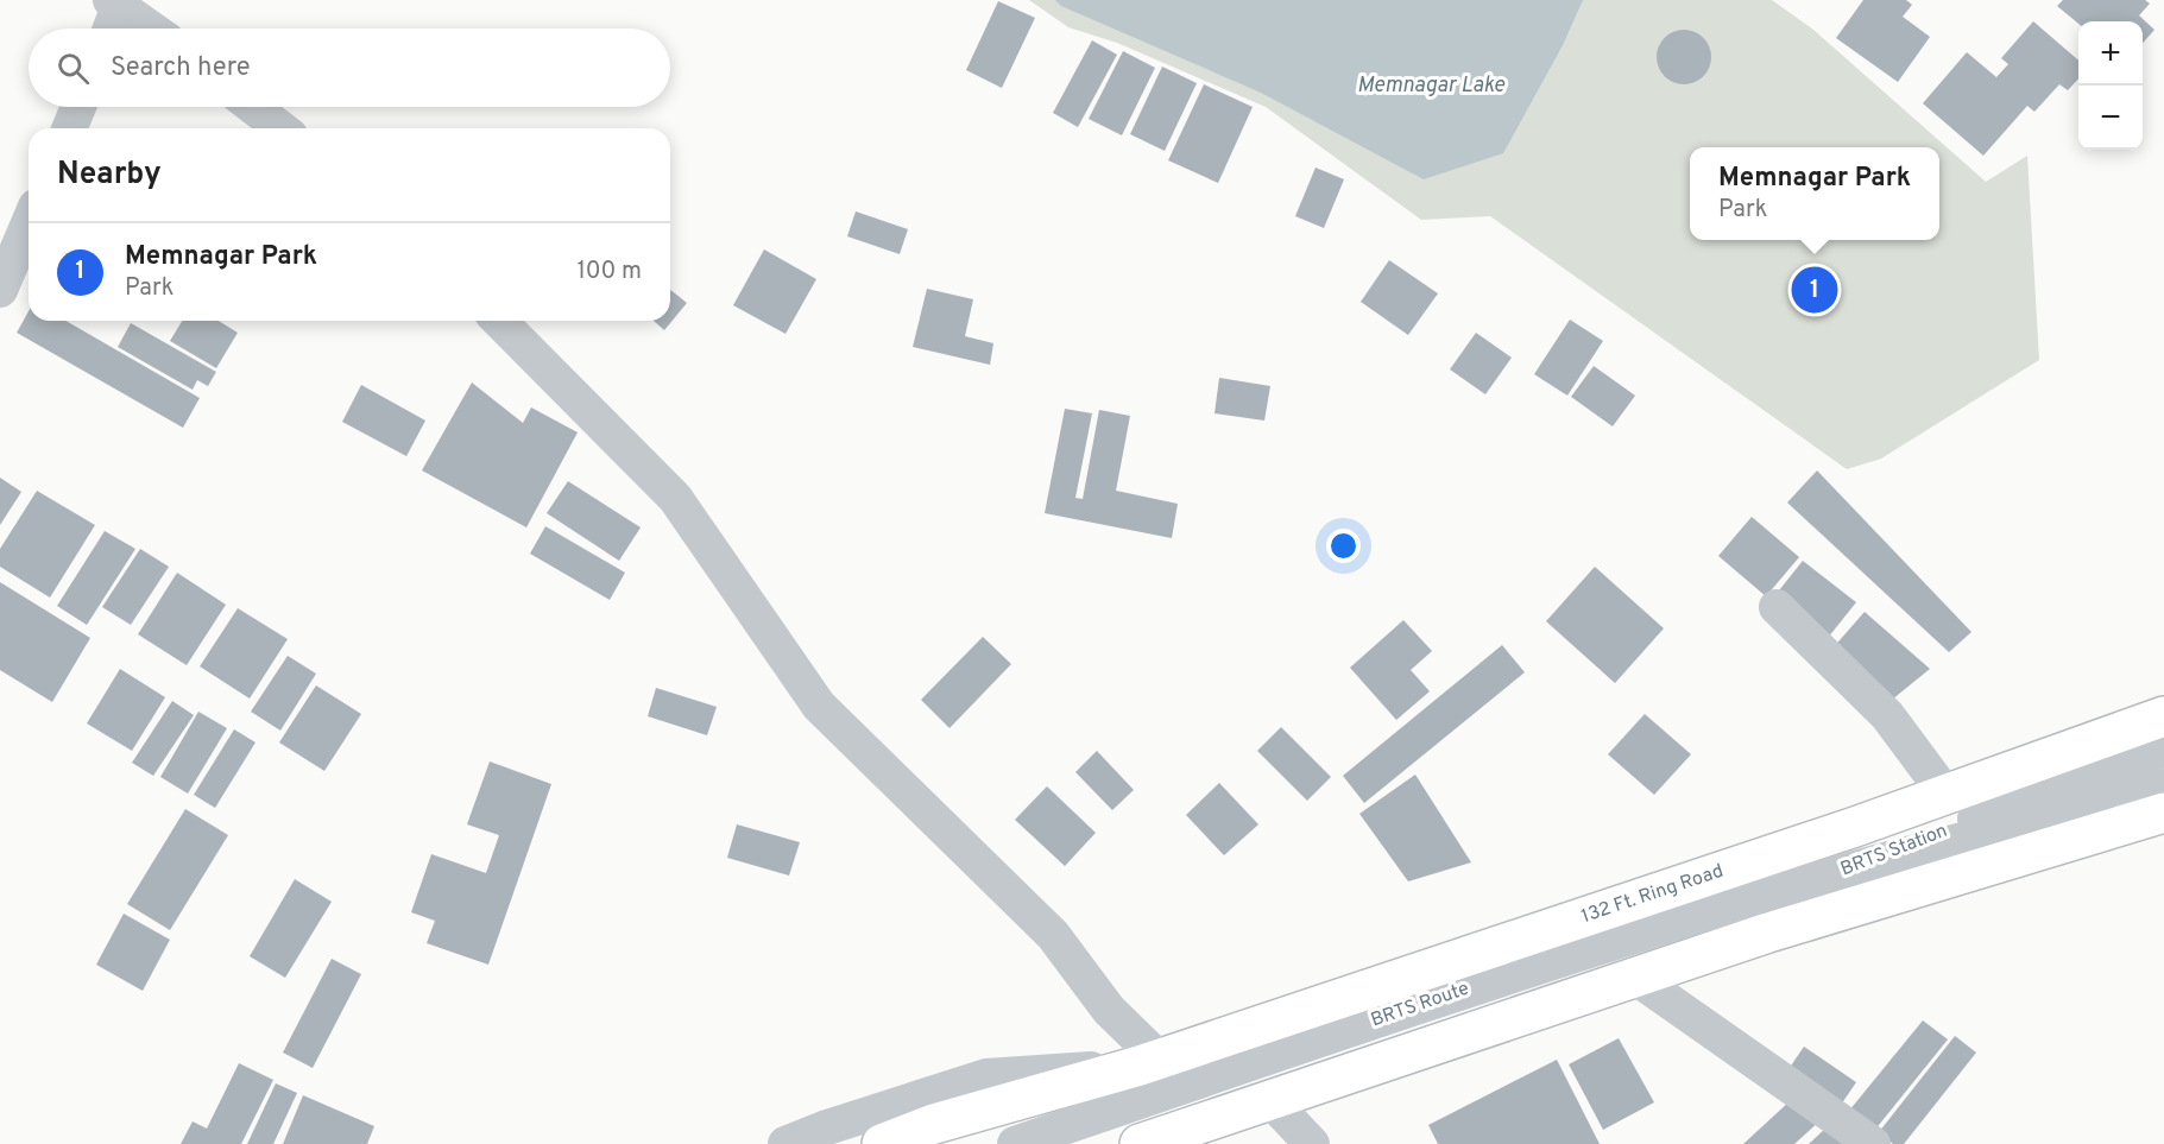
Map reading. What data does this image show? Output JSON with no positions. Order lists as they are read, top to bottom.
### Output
{
  "streets": {
    "main road": ["132 Ft. Ring Road"],
    "street": ["BRTS Station", "BRTS Route"]
  },
  "crossings": [
    ["BRTS Station", "BRTS Route"]
  ],
  "water": ["Memnagar Lake"],
  "page": {
    "map_buttons": ["+", "−"],
    "search": "Search here",
    "heading": "Nearby",
    "popup": ["Memnagar Park", "Park"],
    "list": [
      {
        "mark": "1",
        "name": "Memnagar Park",
        "note": "Park",
        "value": "100 m"
      }
    ],
    "pins": "1"
  }
}
